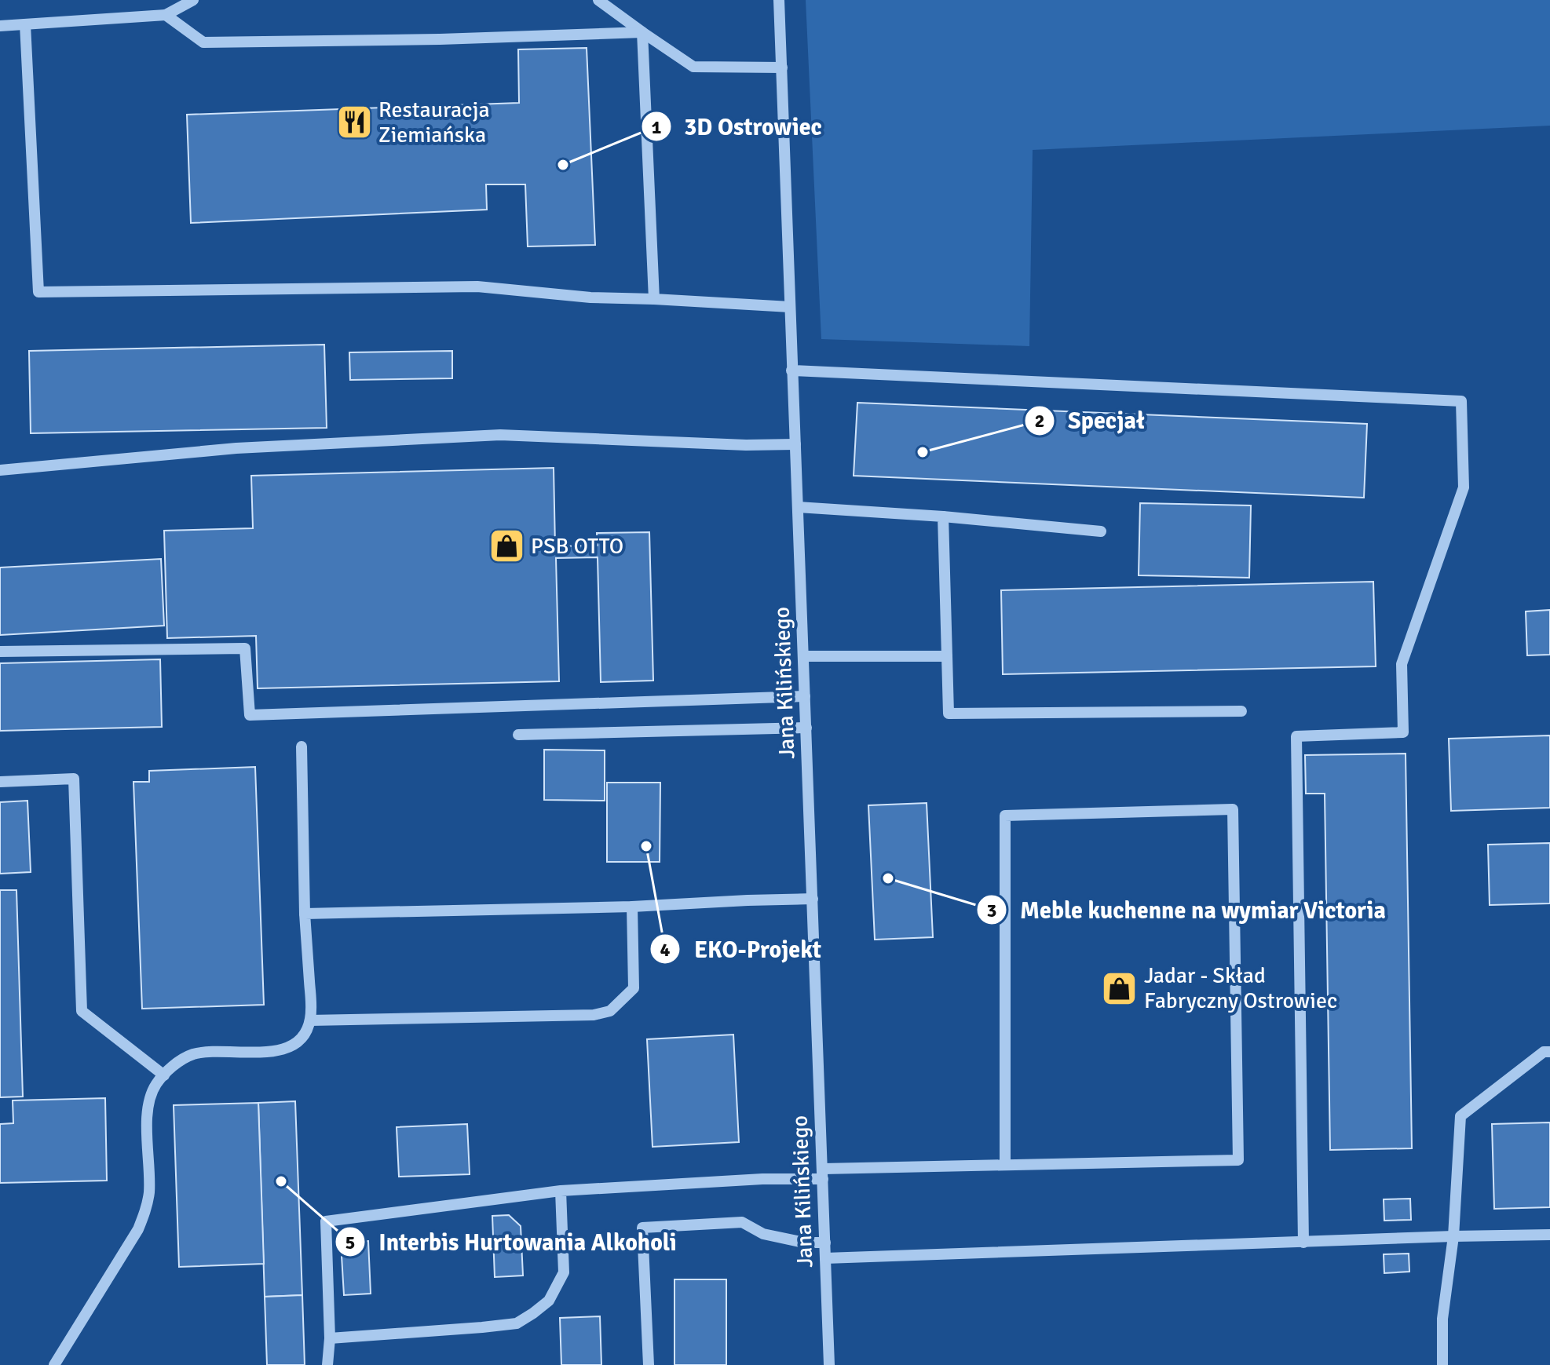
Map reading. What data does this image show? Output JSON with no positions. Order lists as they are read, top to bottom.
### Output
{
  "streets": {
    "street": ["Jana Kilińskiego"]
  },
  "places": {
    "restaurant": ["Restauracja Ziemiańska"],
    "other": [
      "3D Ostrowiec",
      "Specjał",
      "EKO-Projekt",
      "Meble kuchenne na wymiar Victoria",
      "Interbis Hurtowania Alkoholi"
    ],
    "shop": ["PSB OTTO", "Jadar - Skład Fabryczny Ostrowiec"]
  }
}
